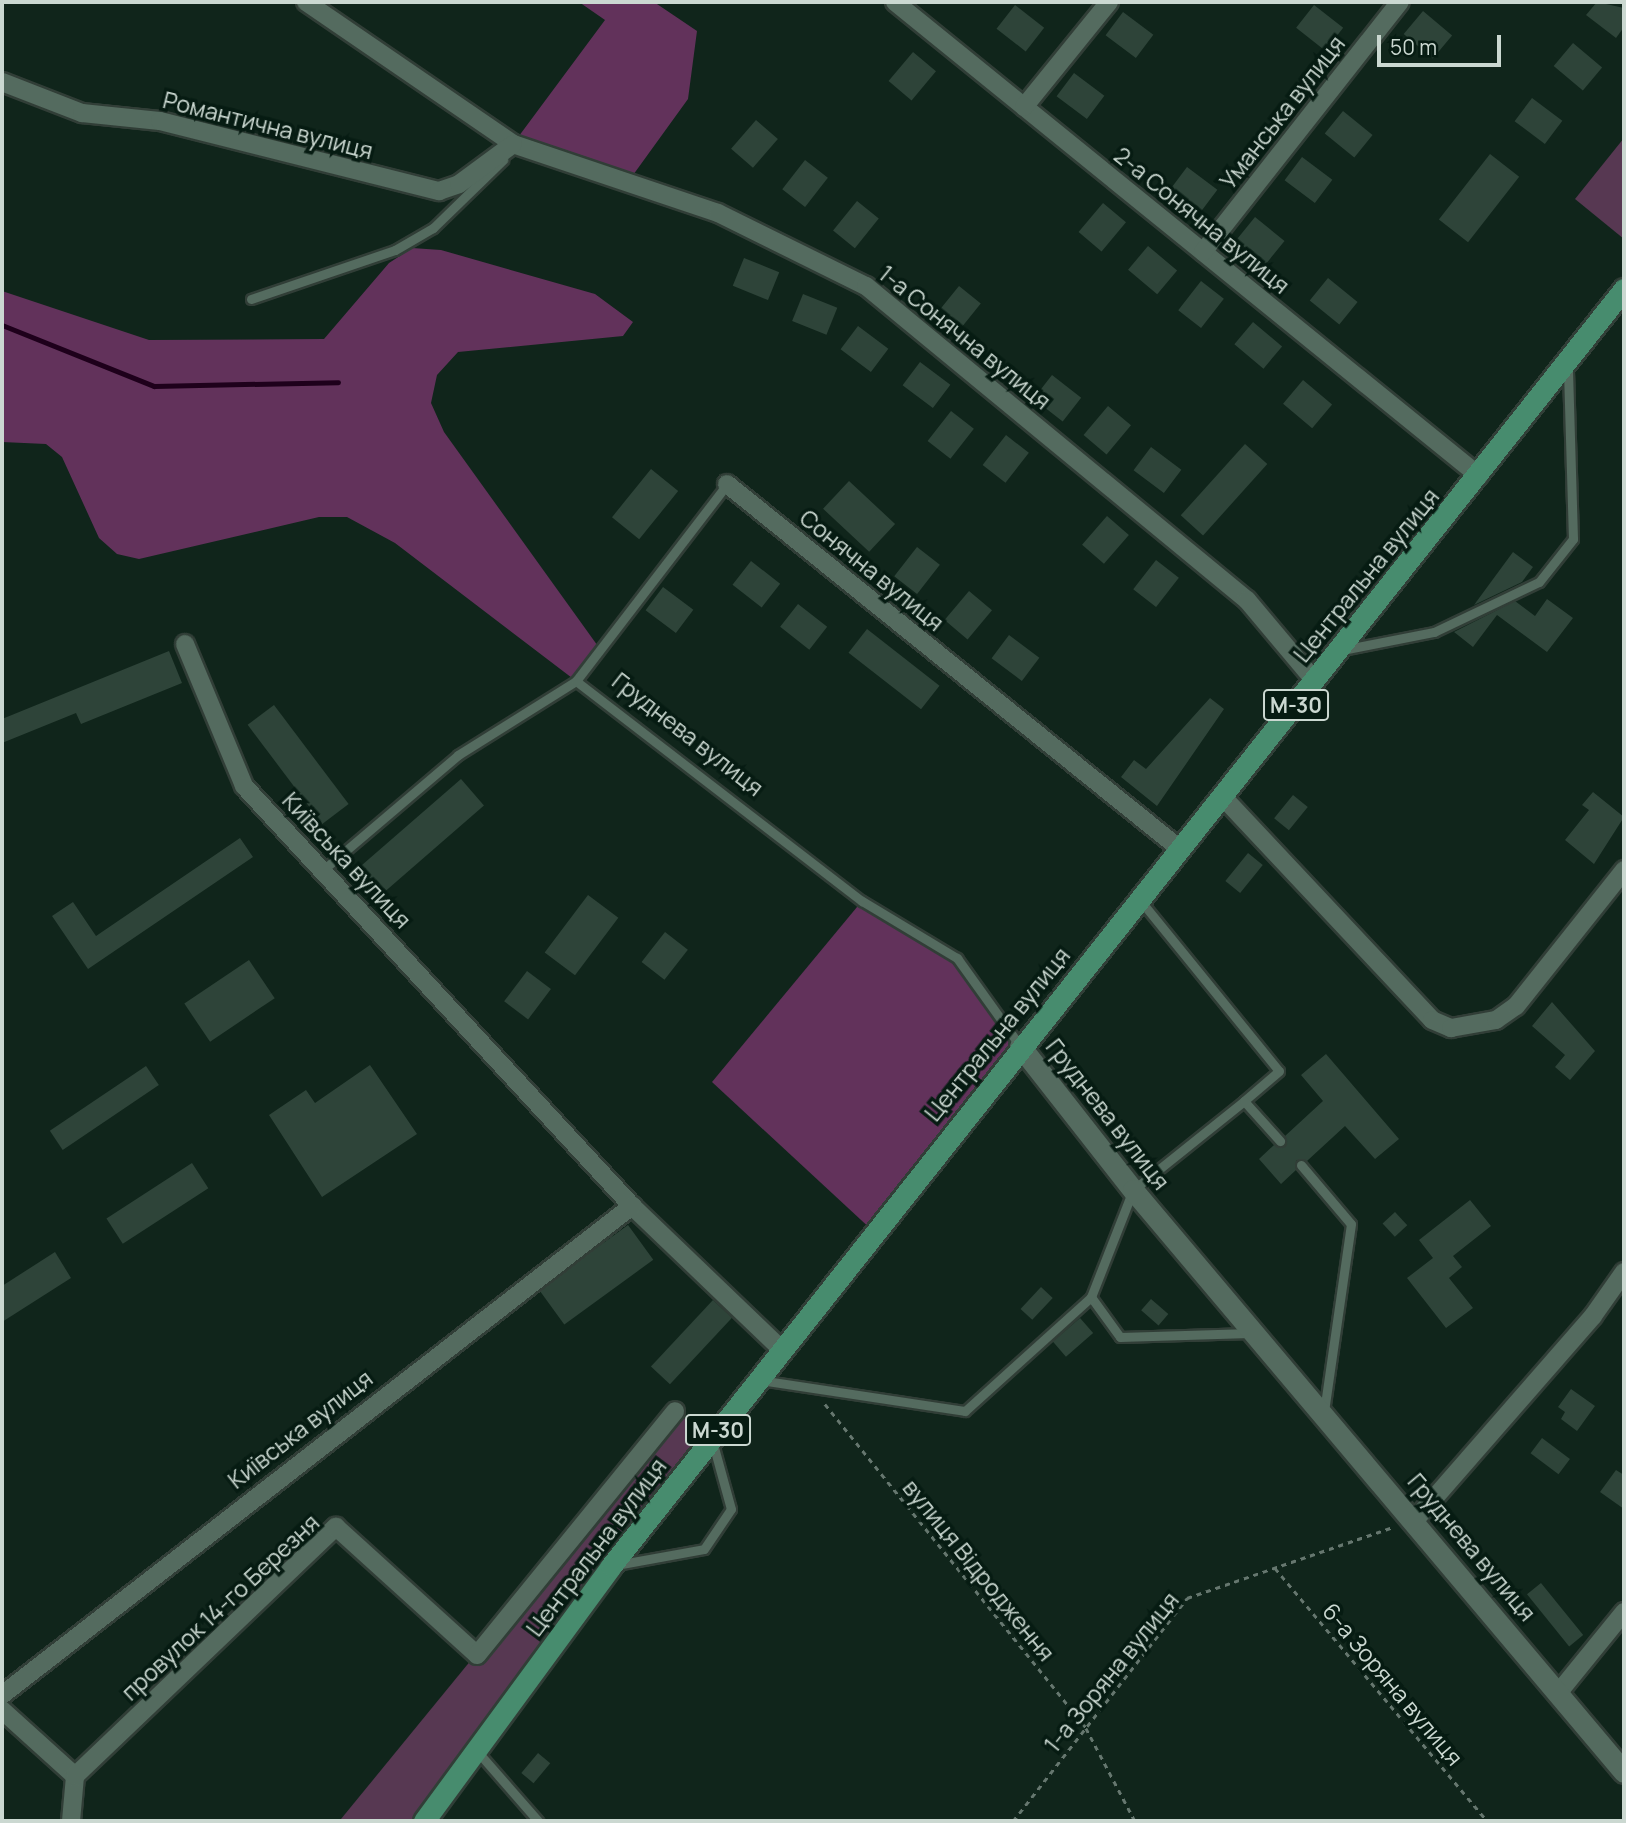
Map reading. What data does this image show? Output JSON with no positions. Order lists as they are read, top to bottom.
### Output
{
  "streets": {
    "highway": ["Центральна вулиця", "М-30"],
    "street": [
      "Уманська вулиця",
      "Романтична вулиця",
      "2-а Сонячна вулиця",
      "1-а Сонячна вулиця",
      "Сонячна вулиця",
      "Груднева вулиця",
      "Київська вулиця",
      "провулок 14-го Березня"
    ],
    "path": ["вулиця Відродження", "1-а Зоряна вулиця", "6-а Зоряна вулиця"]
  },
  "crossings": [
    ["Уманська вулиця", "2-а Сонячна вулиця"],
    ["Романтична вулиця", "1-а Сонячна вулиця"],
    ["2-а Сонячна вулиця", "Центральна вулиця"],
    ["1-а Сонячна вулиця", "Центральна вулиця"],
    ["Сонячна вулиця", "Центральна вулиця"],
    ["Сонячна вулиця", "Груднева вулиця"],
    ["Центральна вулиця", "Груднева вулиця"],
    ["Центральна вулиця", "Київська вулиця"],
    ["Груднева вулиця", "Київська вулиця"],
    ["Груднева вулиця", "1-а Зоряна вулиця"],
    ["вулиця Відродження", "1-а Зоряна вулиця"],
    ["1-а Зоряна вулиця", "6-а Зоряна вулиця"]
  ],
  "scale_bar": "50 m"
}
